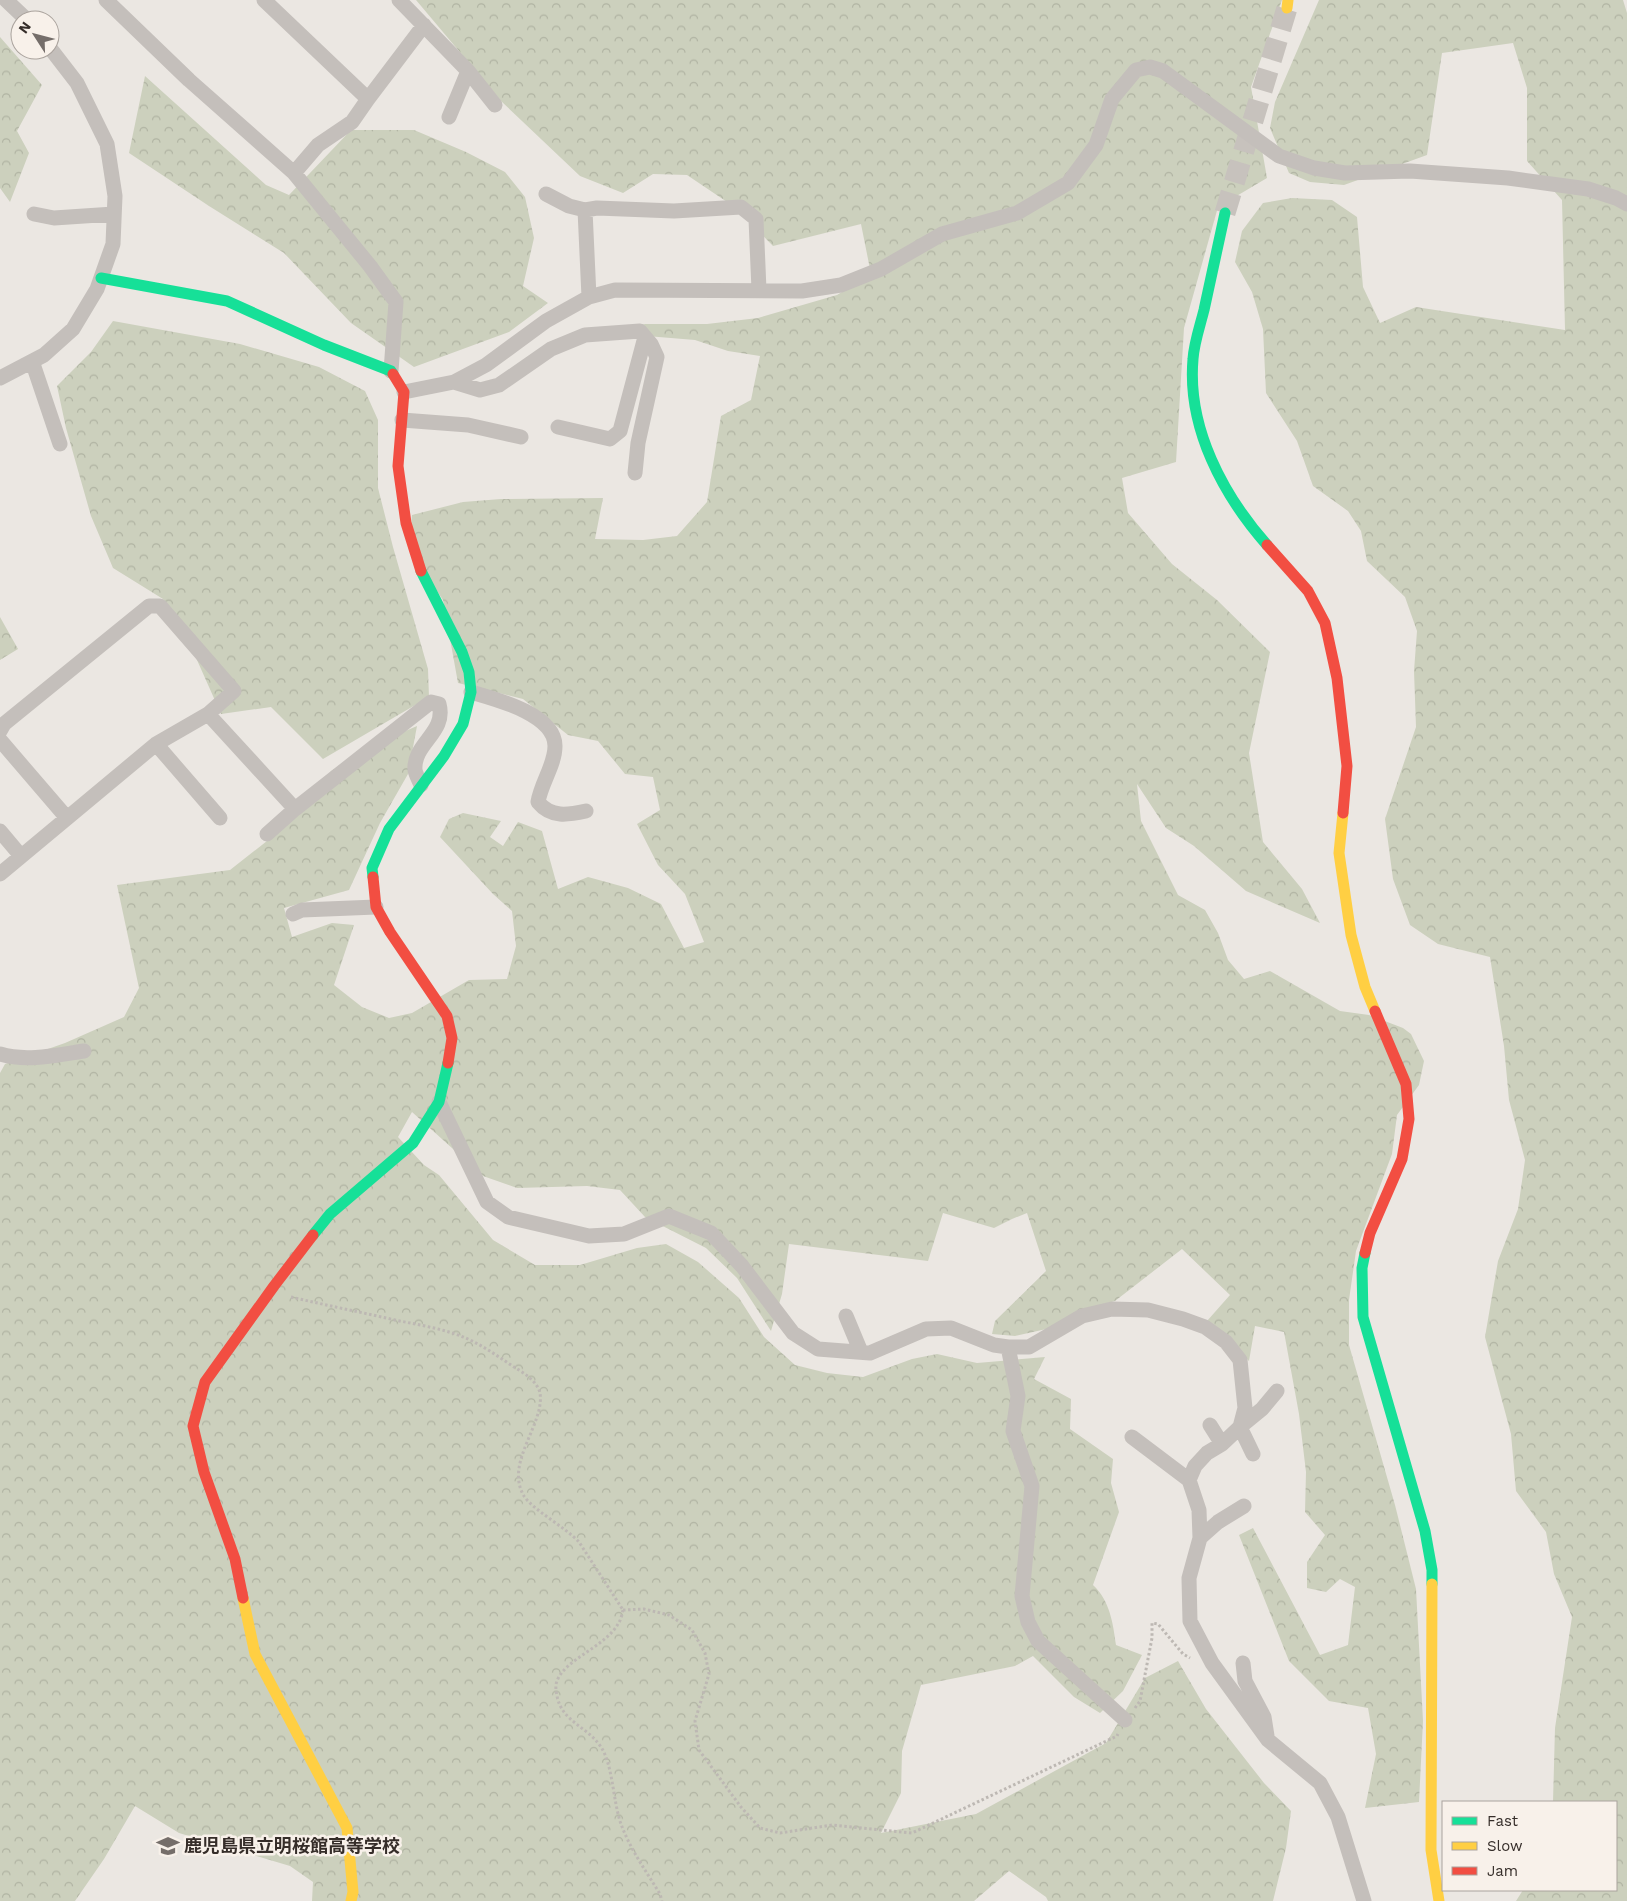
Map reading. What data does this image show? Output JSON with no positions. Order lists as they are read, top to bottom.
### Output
{
  "places": {
    "school or university": ["鹿児島県立明桜館高等学校"]
  },
  "legend": ["Fast", "Slow", "Jam"],
  "north": "top left"
}
